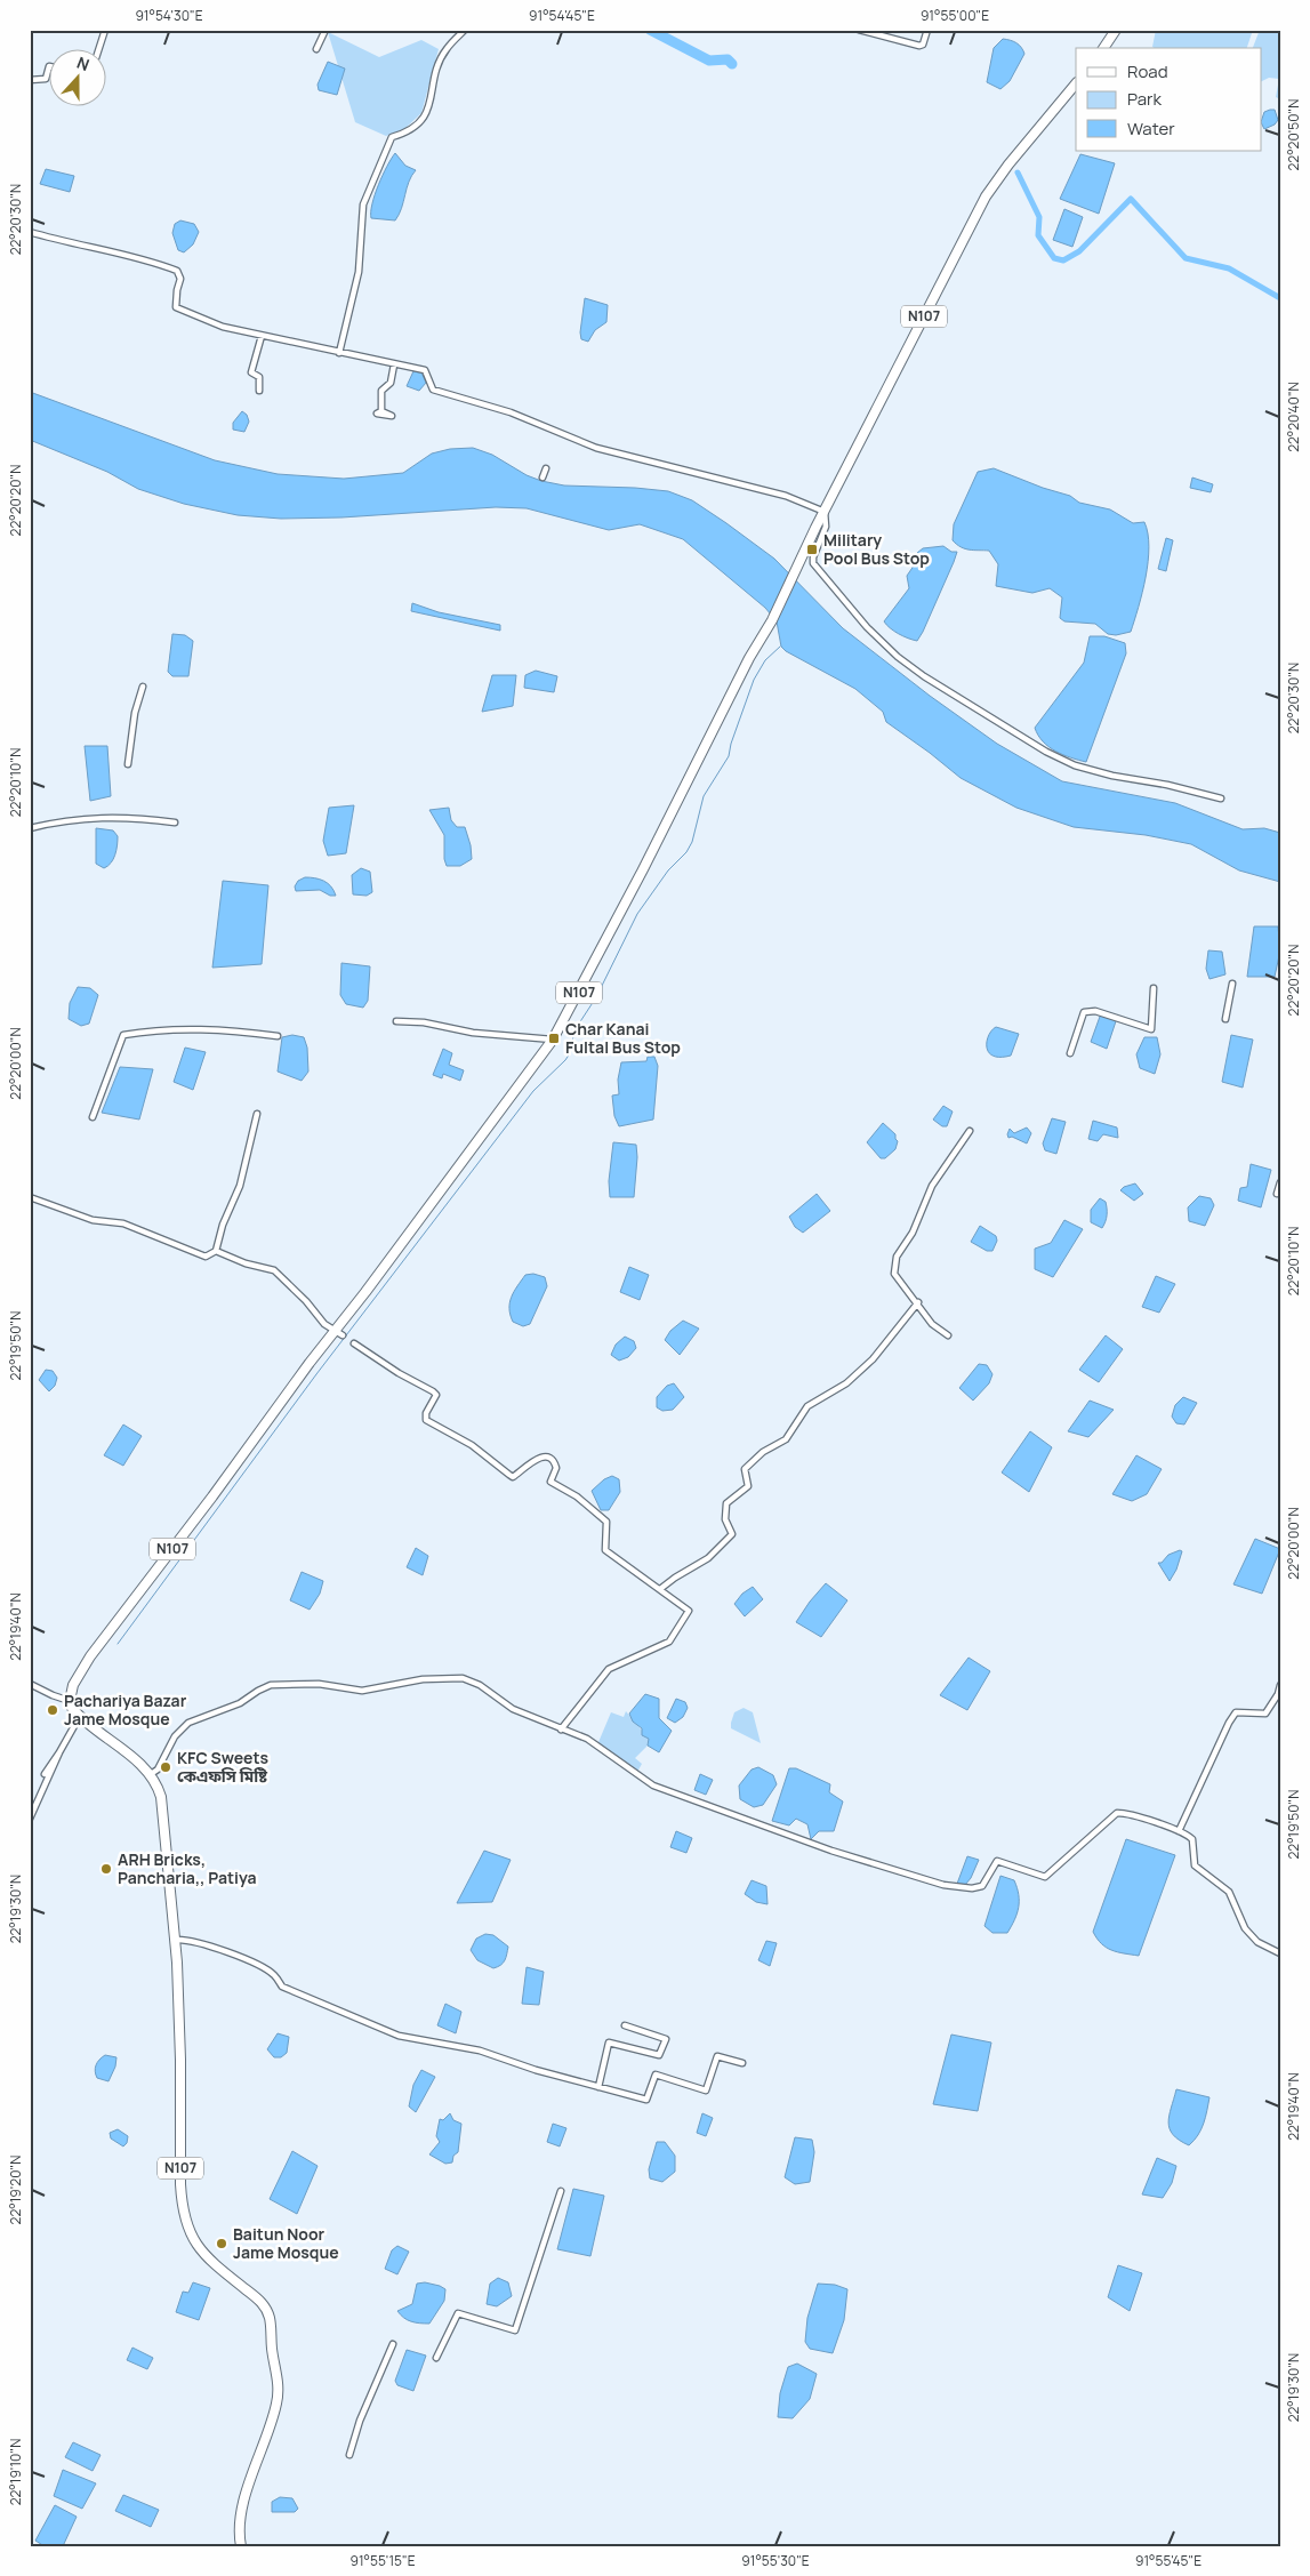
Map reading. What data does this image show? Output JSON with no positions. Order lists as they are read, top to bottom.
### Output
{
  "streets": {
    "highway": ["N107"]
  },
  "places": {
    "transit": ["Military Pool Bus Stop", "Char Kanai Fultal Bus Stop"],
    "other": [
      "Pachariya Bazar Jame Mosque",
      "KFC Sweets কেএফসি মিষ্টি",
      "ARH Bricks, Pancharia,, Patiya",
      "Baitun Noor Jame Mosque"
    ]
  },
  "legend": ["Road", "Park", "Water"],
  "north": "top",
  "coordinates": [
    "91°54'30\"E",
    "91°54'45\"E",
    "91°55'00\"E",
    "22°20'50\"N",
    "22°20'30\"N",
    "22°20'40\"N",
    "22°20'20\"N",
    "22°20'10\"N",
    "22°20'00\"N",
    "22°19'50\"N",
    "22°19'40\"N",
    "22°19'30\"N",
    "22°19'20\"N",
    "22°19'10\"N",
    "91°55'15\"E",
    "91°55'30\"E",
    "91°55'45\"E"
  ]
}
